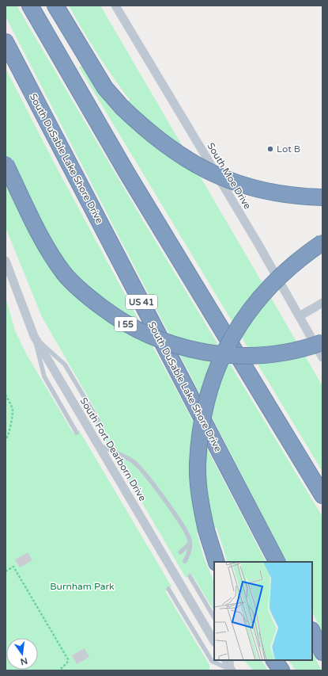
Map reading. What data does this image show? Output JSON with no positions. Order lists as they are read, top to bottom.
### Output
{
  "streets": {
    "highway": ["South DuSable Lake Shore Drive", "US 41", "I 55"],
    "street": ["South Moe Drive", "South Fort Dearborn Drive"]
  },
  "parks": ["Burnham Park"],
  "places": ["Lot B"],
  "north": "bottom"
}
